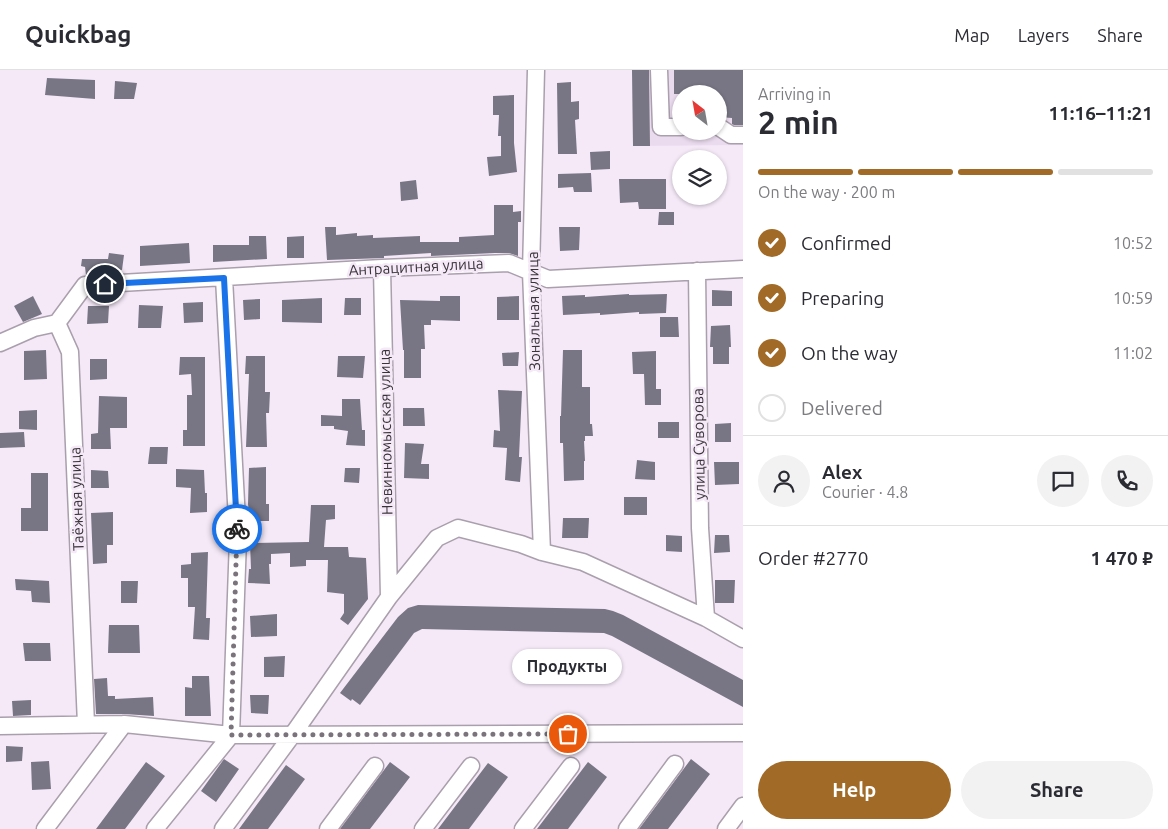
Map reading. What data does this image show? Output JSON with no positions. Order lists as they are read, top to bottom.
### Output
{
  "streets": {
    "street": [
      "Антрацитная улица",
      "Зональная улица",
      "Невинномысская улица",
      "улица Суворова",
      "Таёжная улица"
    ]
  },
  "crossings": [
    ["Антрацитная улица", "Зональная улица"],
    ["Антрацитная улица", "Невинномысская улица"],
    ["Антрацитная улица", "улица Суворова"],
    ["Антрацитная улица", "Таёжная улица"]
  ],
  "places": ["Продукты"],
  "north": "top left",
  "page": {
    "header": "Quickbag",
    "nav": ["Map", "Layers", "Share"],
    "heading": ["2 min", "Arriving in", "11:16–11:21"],
    "panel": [
      "Alex",
      "Courier · 4.8",
      "Order #2770",
      "1 470 ₽"
    ],
    "bar": "On the way · 200 m",
    "list": [
      ["Confirmed", "10:52"],
      ["Preparing", "10:59"],
      ["On the way", "11:02"],
      "Delivered"
    ],
    "bubble": "Продукты",
    "buttons": ["Help", "Share"]
  }
}
